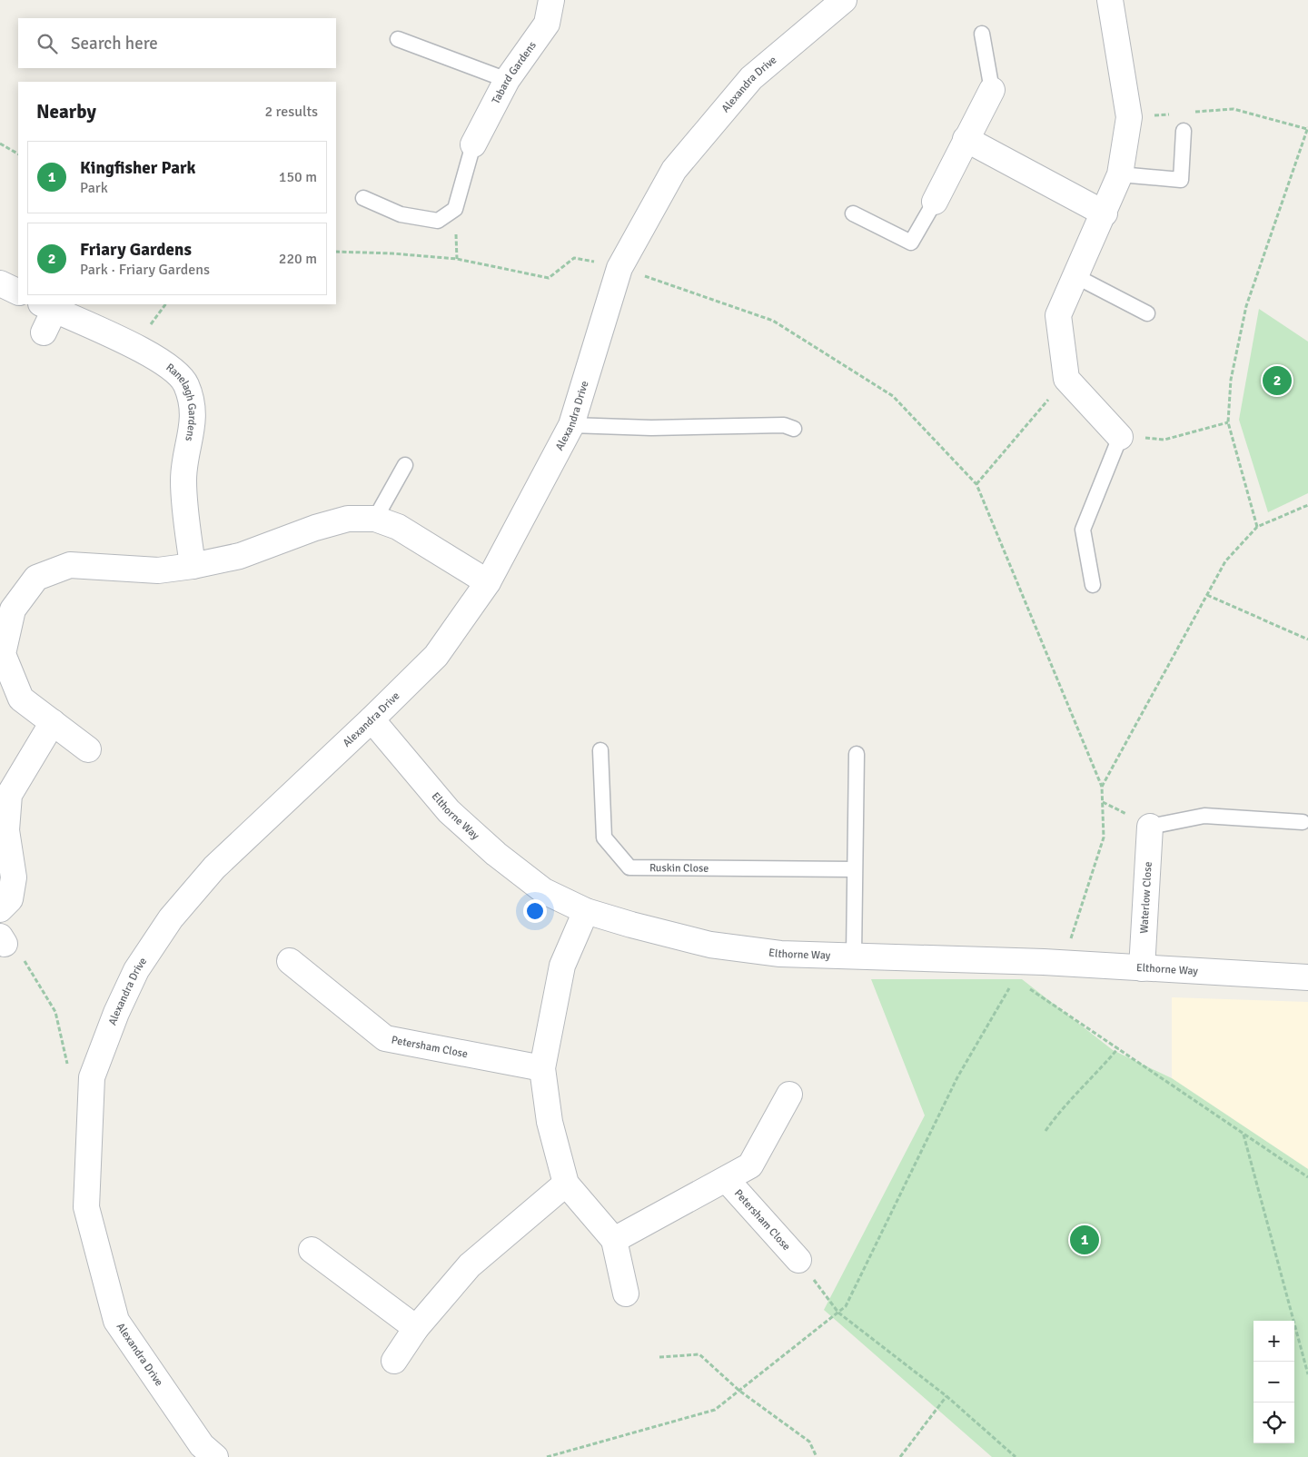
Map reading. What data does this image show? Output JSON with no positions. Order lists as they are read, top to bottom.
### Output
{
  "streets": {
    "street": [
      "Tabard Gardens",
      "Alexandra Drive",
      "Ranelagh Gardens",
      "Elthorne Way",
      "Waterlow Close",
      "Petersham Close"
    ],
    "lane": ["Ruskin Close"]
  },
  "crossings": [
    ["Alexandra Drive", "Elthorne Way"],
    ["Elthorne Way", "Waterlow Close"]
  ],
  "page": {
    "search": "Search here",
    "heading": ["Nearby", "2 results"],
    "list": [
      {
        "mark": "1",
        "name": "Kingfisher Park",
        "note": "Park",
        "value": "150 m"
      },
      {
        "mark": "2",
        "name": "Friary Gardens",
        "note": "Park · Friary Gardens",
        "value": "220 m"
      }
    ],
    "pins": ["2", "1"],
    "map_buttons": ["+", "−"]
  }
}
